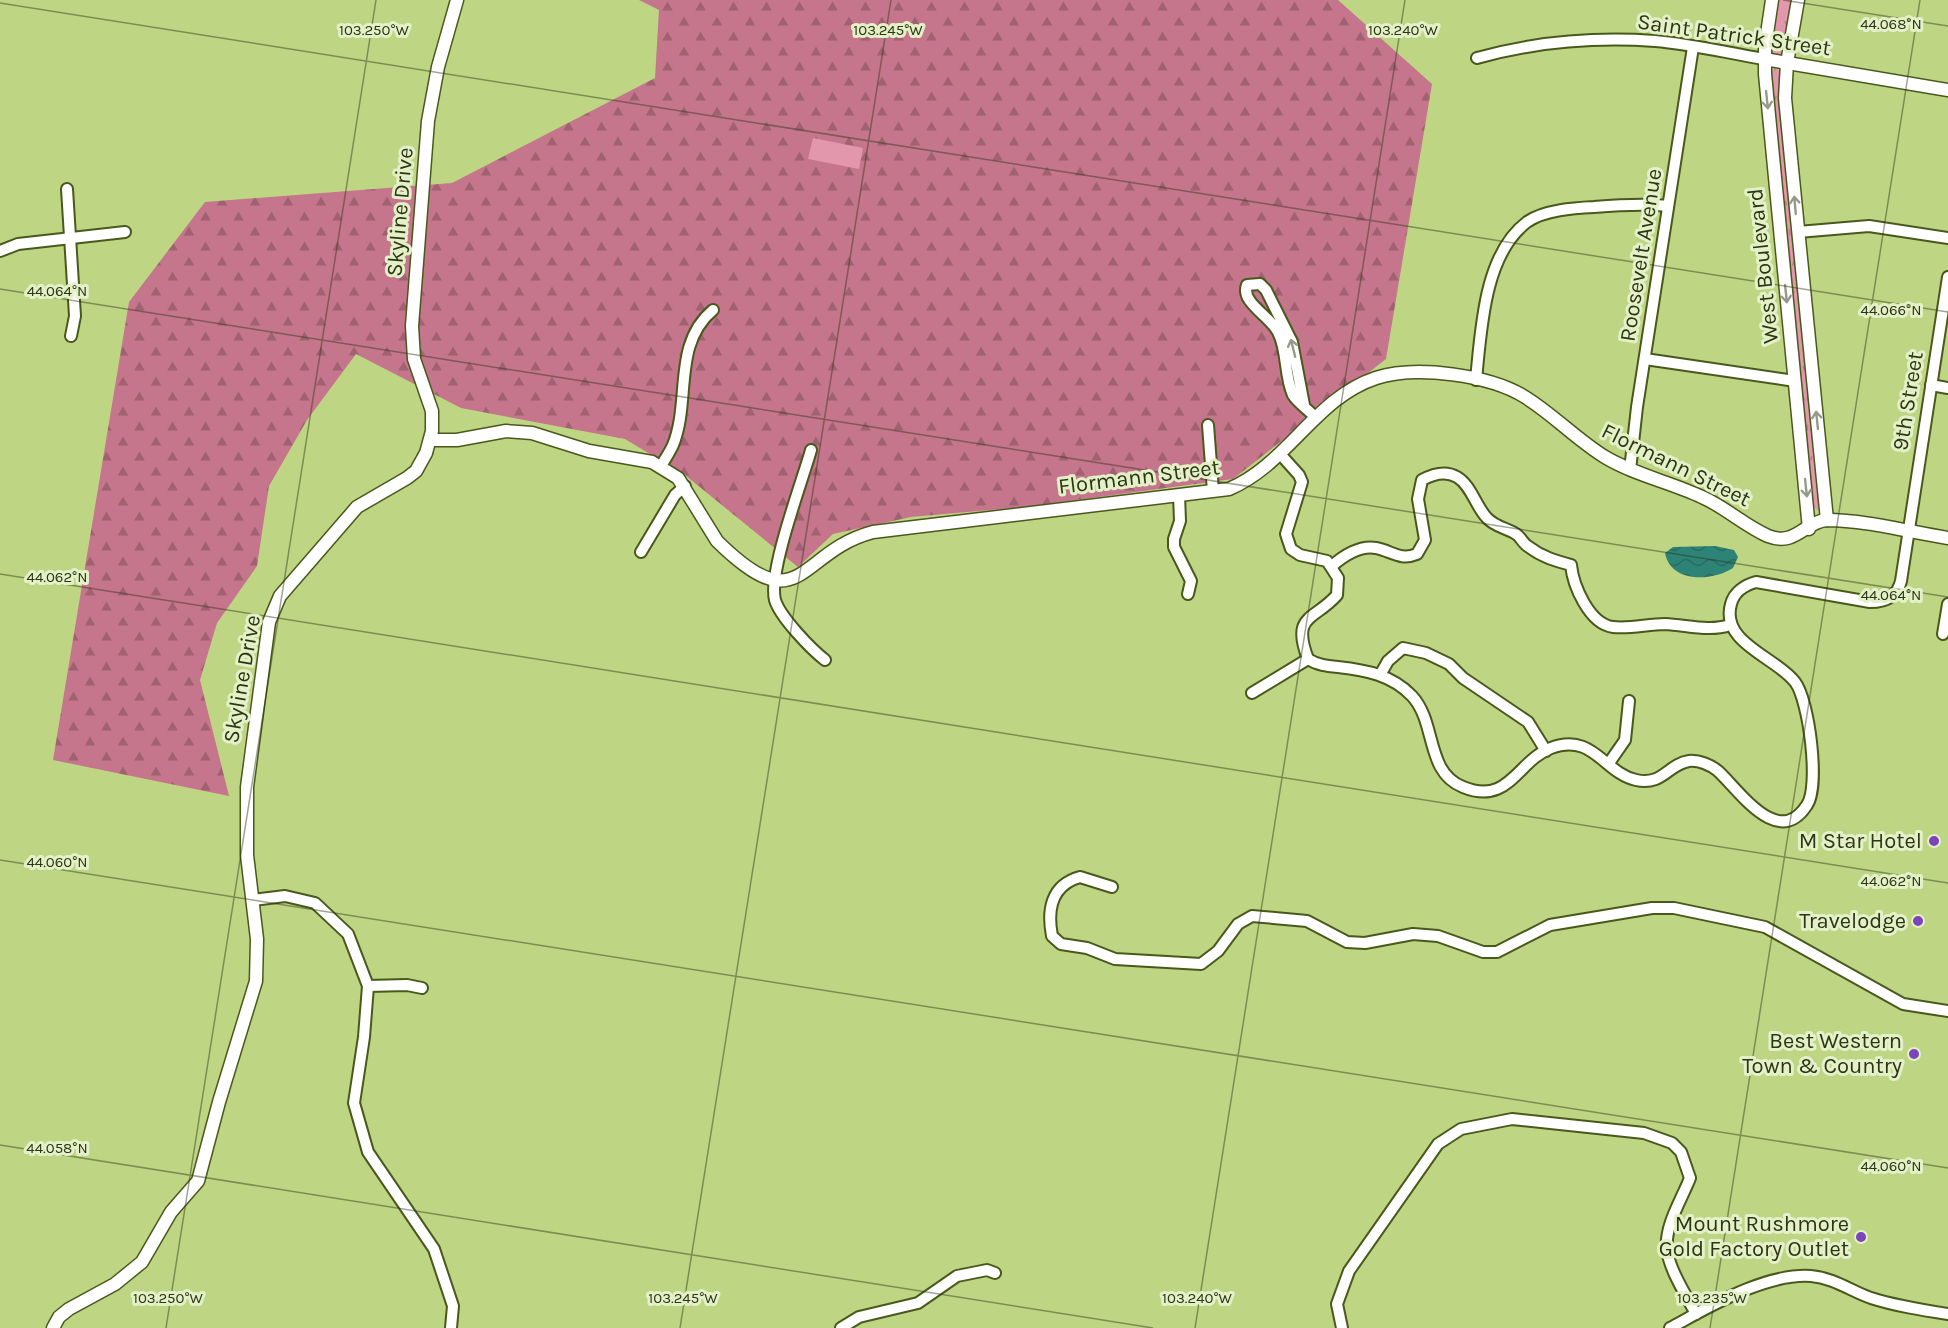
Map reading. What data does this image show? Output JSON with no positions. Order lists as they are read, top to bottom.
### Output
{
  "streets": {
    "street": [
      "Saint Patrick Street",
      "Skyline Drive",
      "Roosevelt Avenue",
      "West Boulevard",
      "9th Street",
      "Flormann Street"
    ]
  },
  "crossings": [
    ["Saint Patrick Street", "Roosevelt Avenue"],
    ["Saint Patrick Street", "West Boulevard"],
    ["Roosevelt Avenue", "Flormann Street"],
    ["West Boulevard", "Flormann Street"]
  ],
  "places": [
    "M Star Hotel",
    "Travelodge",
    "Best Western Town & Country",
    "Mount Rushmore Gold Factory Outlet"
  ],
  "coordinates": [
    "44.068°N",
    "103.250°W",
    "103.245°W",
    "103.240°W",
    "44.064°N",
    "44.066°N",
    "44.062°N",
    "44.060°N",
    "44.058°N",
    "103.235°W"
  ]
}
